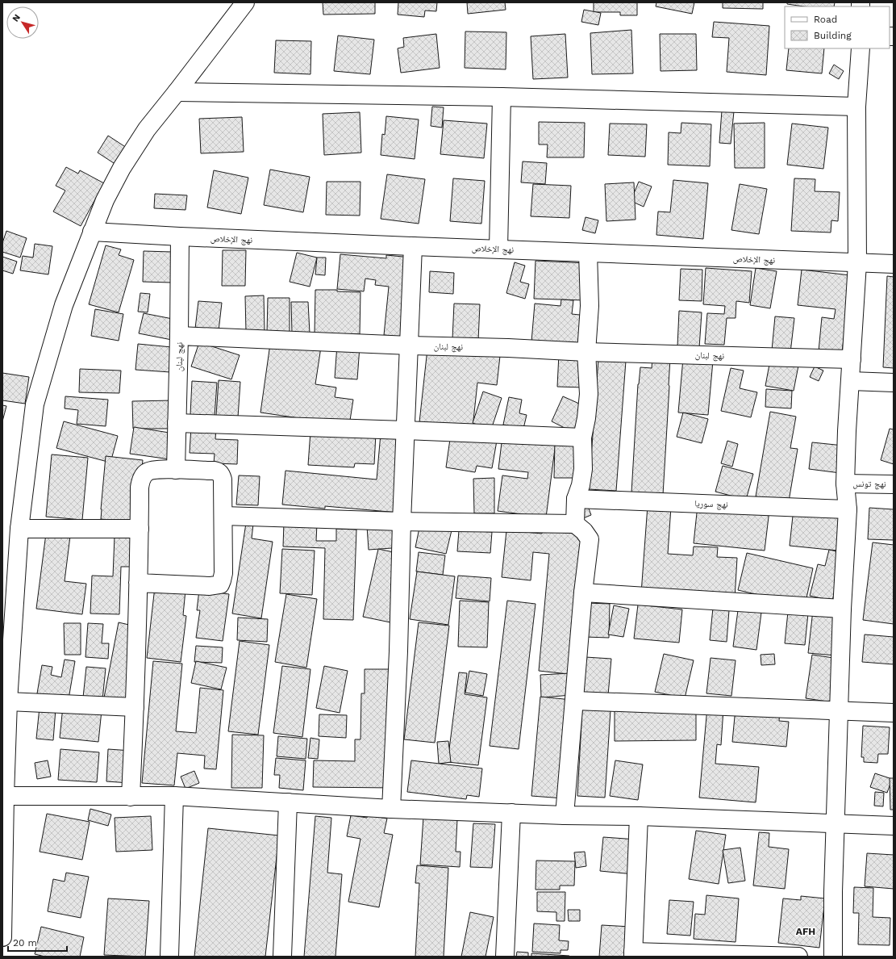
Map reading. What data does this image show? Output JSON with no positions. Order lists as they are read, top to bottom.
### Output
{
  "streets": {
    "street": [
      "نهج الإخلاص",
      "نهج لبنان",
      "نهج تونس",
      "نهج سوريا"
    ]
  },
  "districts": ["AFH"],
  "legend": ["Road", "Building"],
  "scale_bar": "20 m",
  "north": "top left"
}
